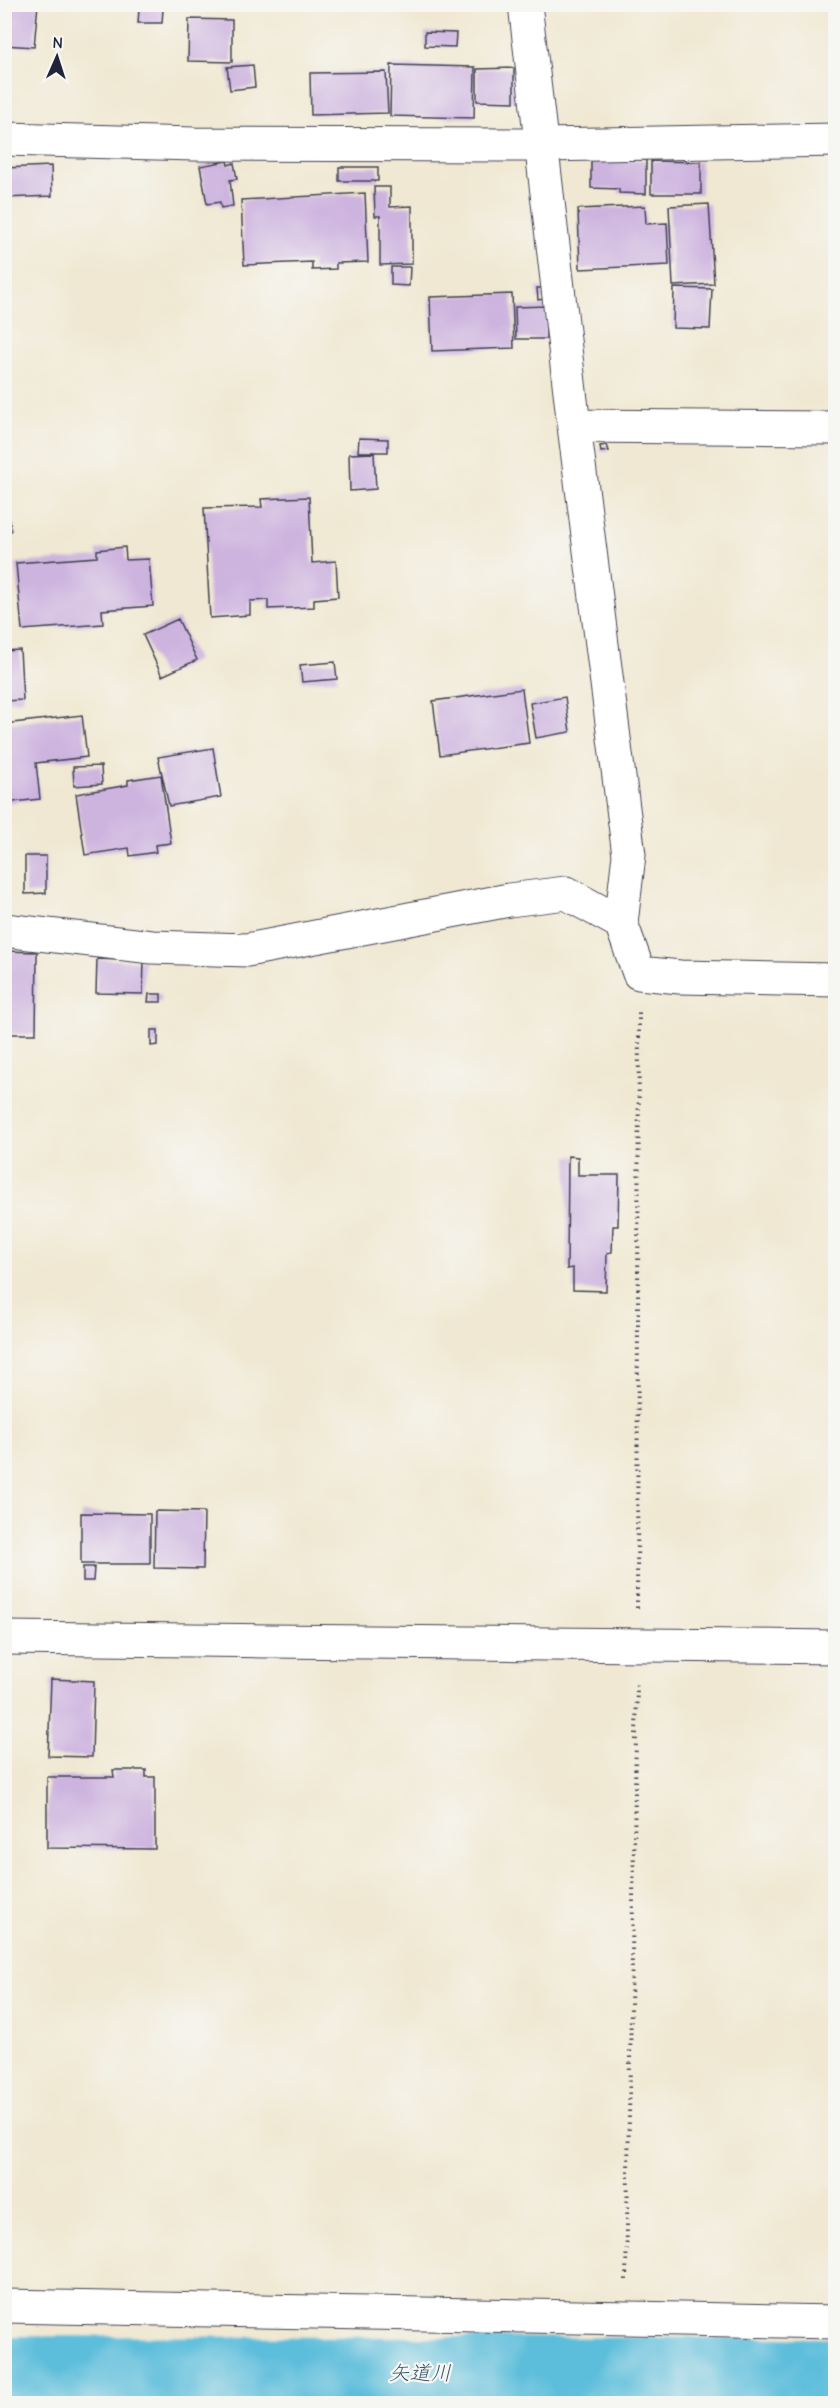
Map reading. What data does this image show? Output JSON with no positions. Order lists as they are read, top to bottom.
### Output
{
  "water": ["矢道川"],
  "north": "top"
}
